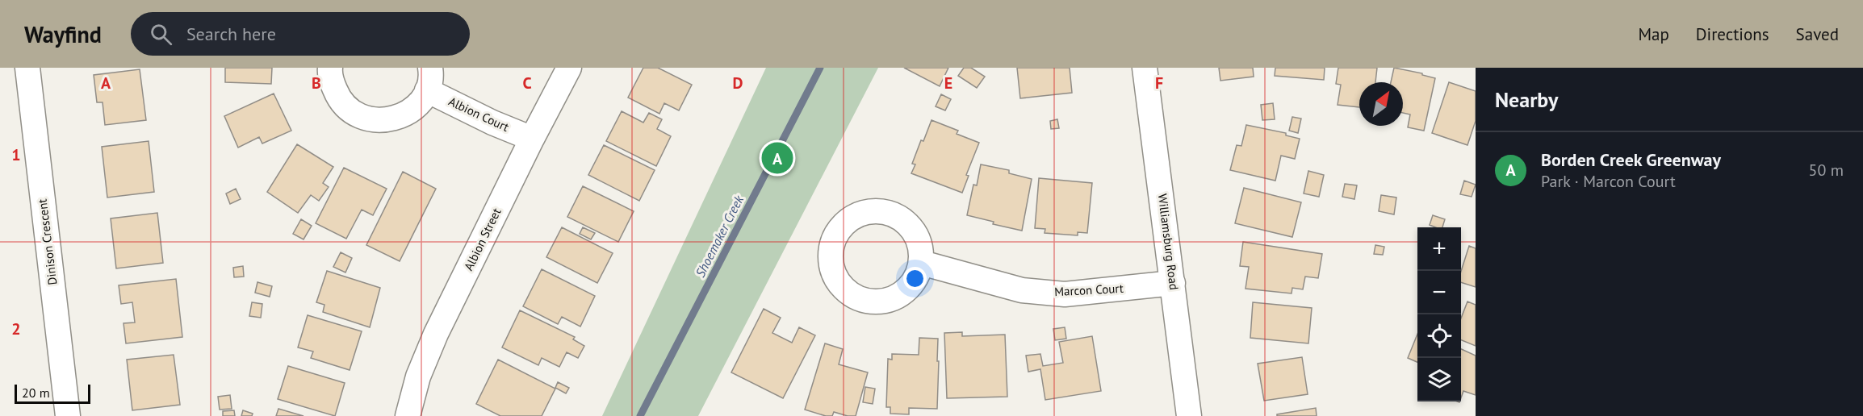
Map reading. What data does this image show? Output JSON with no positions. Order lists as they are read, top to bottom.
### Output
{
  "streets": {
    "street": [
      "Albion Court",
      "Albion Street",
      "Dinison Crescent",
      "Williamsburg Road",
      "Marcon Court"
    ]
  },
  "crossings": [
    ["Albion Court", "Albion Street"],
    ["Williamsburg Road", "Marcon Court"]
  ],
  "water": ["Shoemaker Creek"],
  "scale_bar": "20 m",
  "north": "top right",
  "page": {
    "header": "Wayfind",
    "search": "Search here",
    "nav": ["Map", "Directions", "Saved"],
    "heading": "Nearby",
    "list": [
      {
        "mark": "A",
        "name": "Borden Creek Greenway",
        "note": "Park · Marcon Court",
        "value": "50 m"
      }
    ],
    "pins": "A",
    "map_buttons": ["+", "−"],
    "scale": "20 m"
  },
  "grid": {
    "columns": [
      "A",
      "B",
      "C",
      "D",
      "E",
      "F"
    ],
    "rows": ["1", "2"]
  }
}
